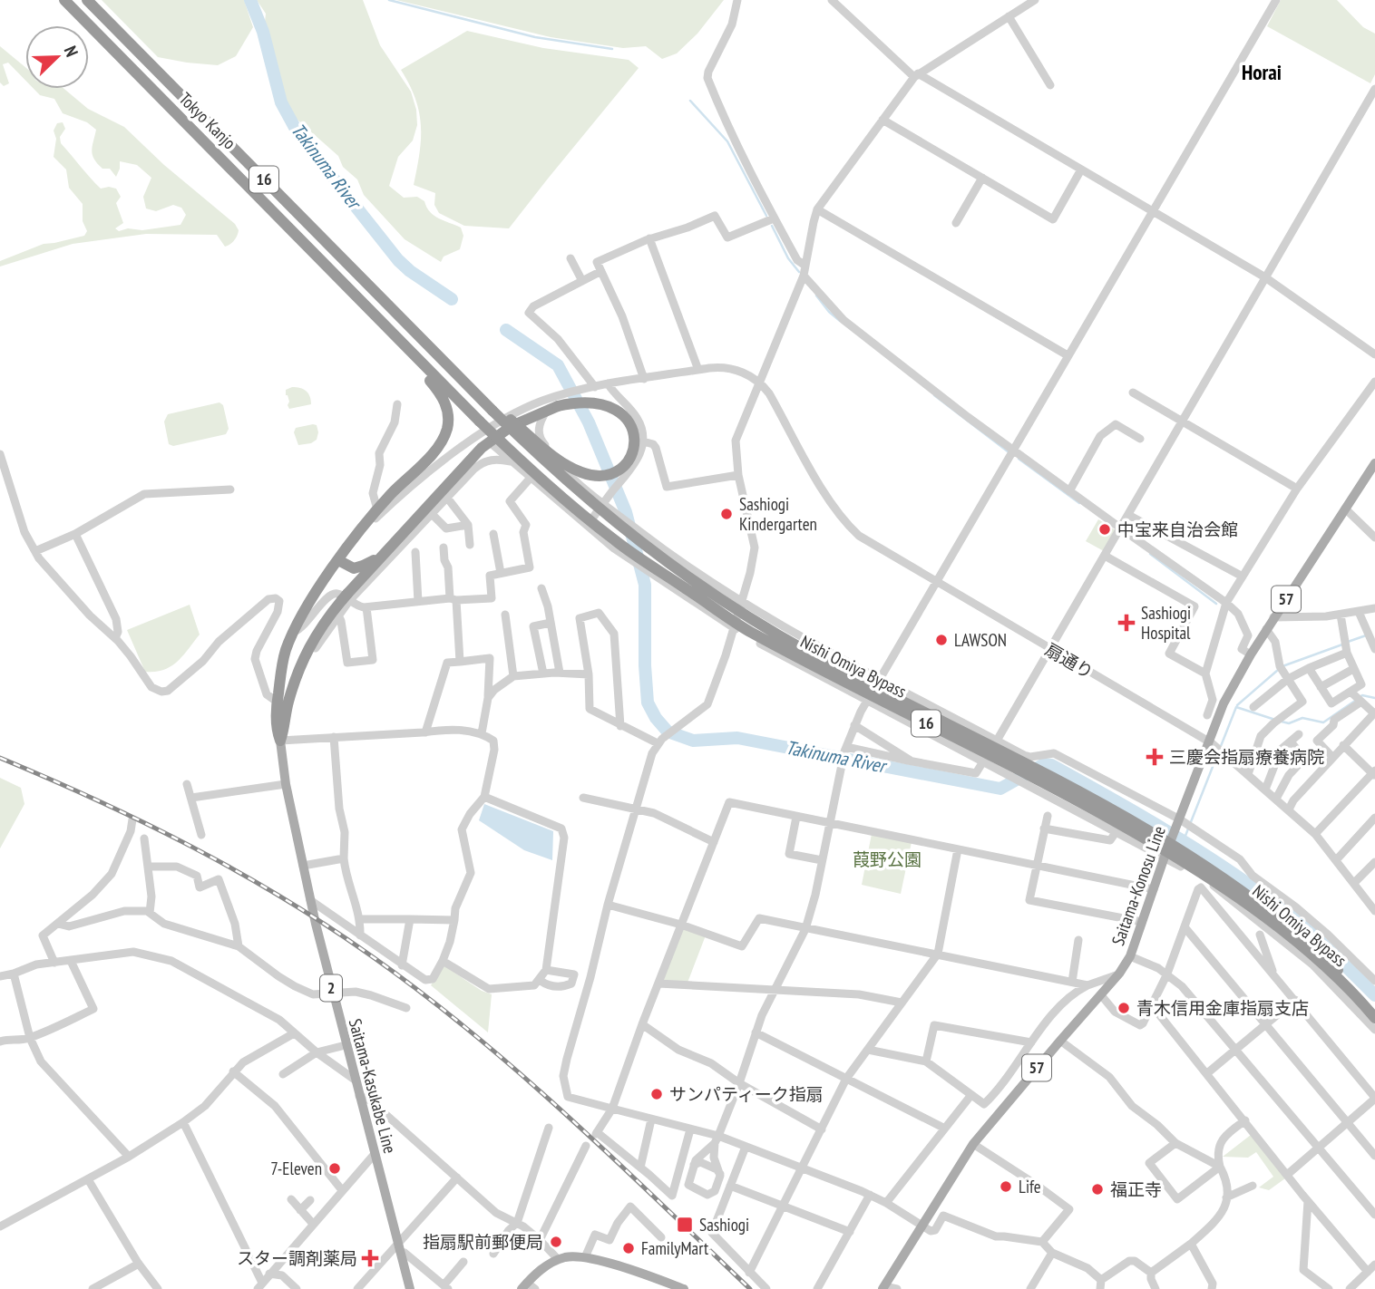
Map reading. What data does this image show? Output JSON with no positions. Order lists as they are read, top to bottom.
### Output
{
  "streets": {
    "highway": ["Tokyo Kanjo", "16", "Nishi Omiya Bypass"],
    "main road": [
      "57",
      "Saitama-Konosu Line",
      "2",
      "Saitama-Kasukabe Line"
    ],
    "street": ["扇通り"]
  },
  "crossings": [
    ["Tokyo Kanjo", "Nishi Omiya Bypass"],
    ["扇通り", "Saitama-Konosu Line"]
  ],
  "districts": ["Horai"],
  "water": ["Takinuma River"],
  "parks": ["葭野公園"],
  "places": {
    "other": [
      "Sashiogi Kindergarten",
      "中宝来自治会館",
      "LAWSON",
      "青木信用金庫指扇支店",
      "サンパティーク指扇",
      "7-Eleven",
      "Life",
      "福正寺",
      "指扇駅前郵便局",
      "FamilyMart"
    ],
    "health": ["Sashiogi Hospital", "三慶会指扇療養病院", "スター調剤薬局"],
    "transit": ["Sashiogi"]
  },
  "north": "top right"
}
